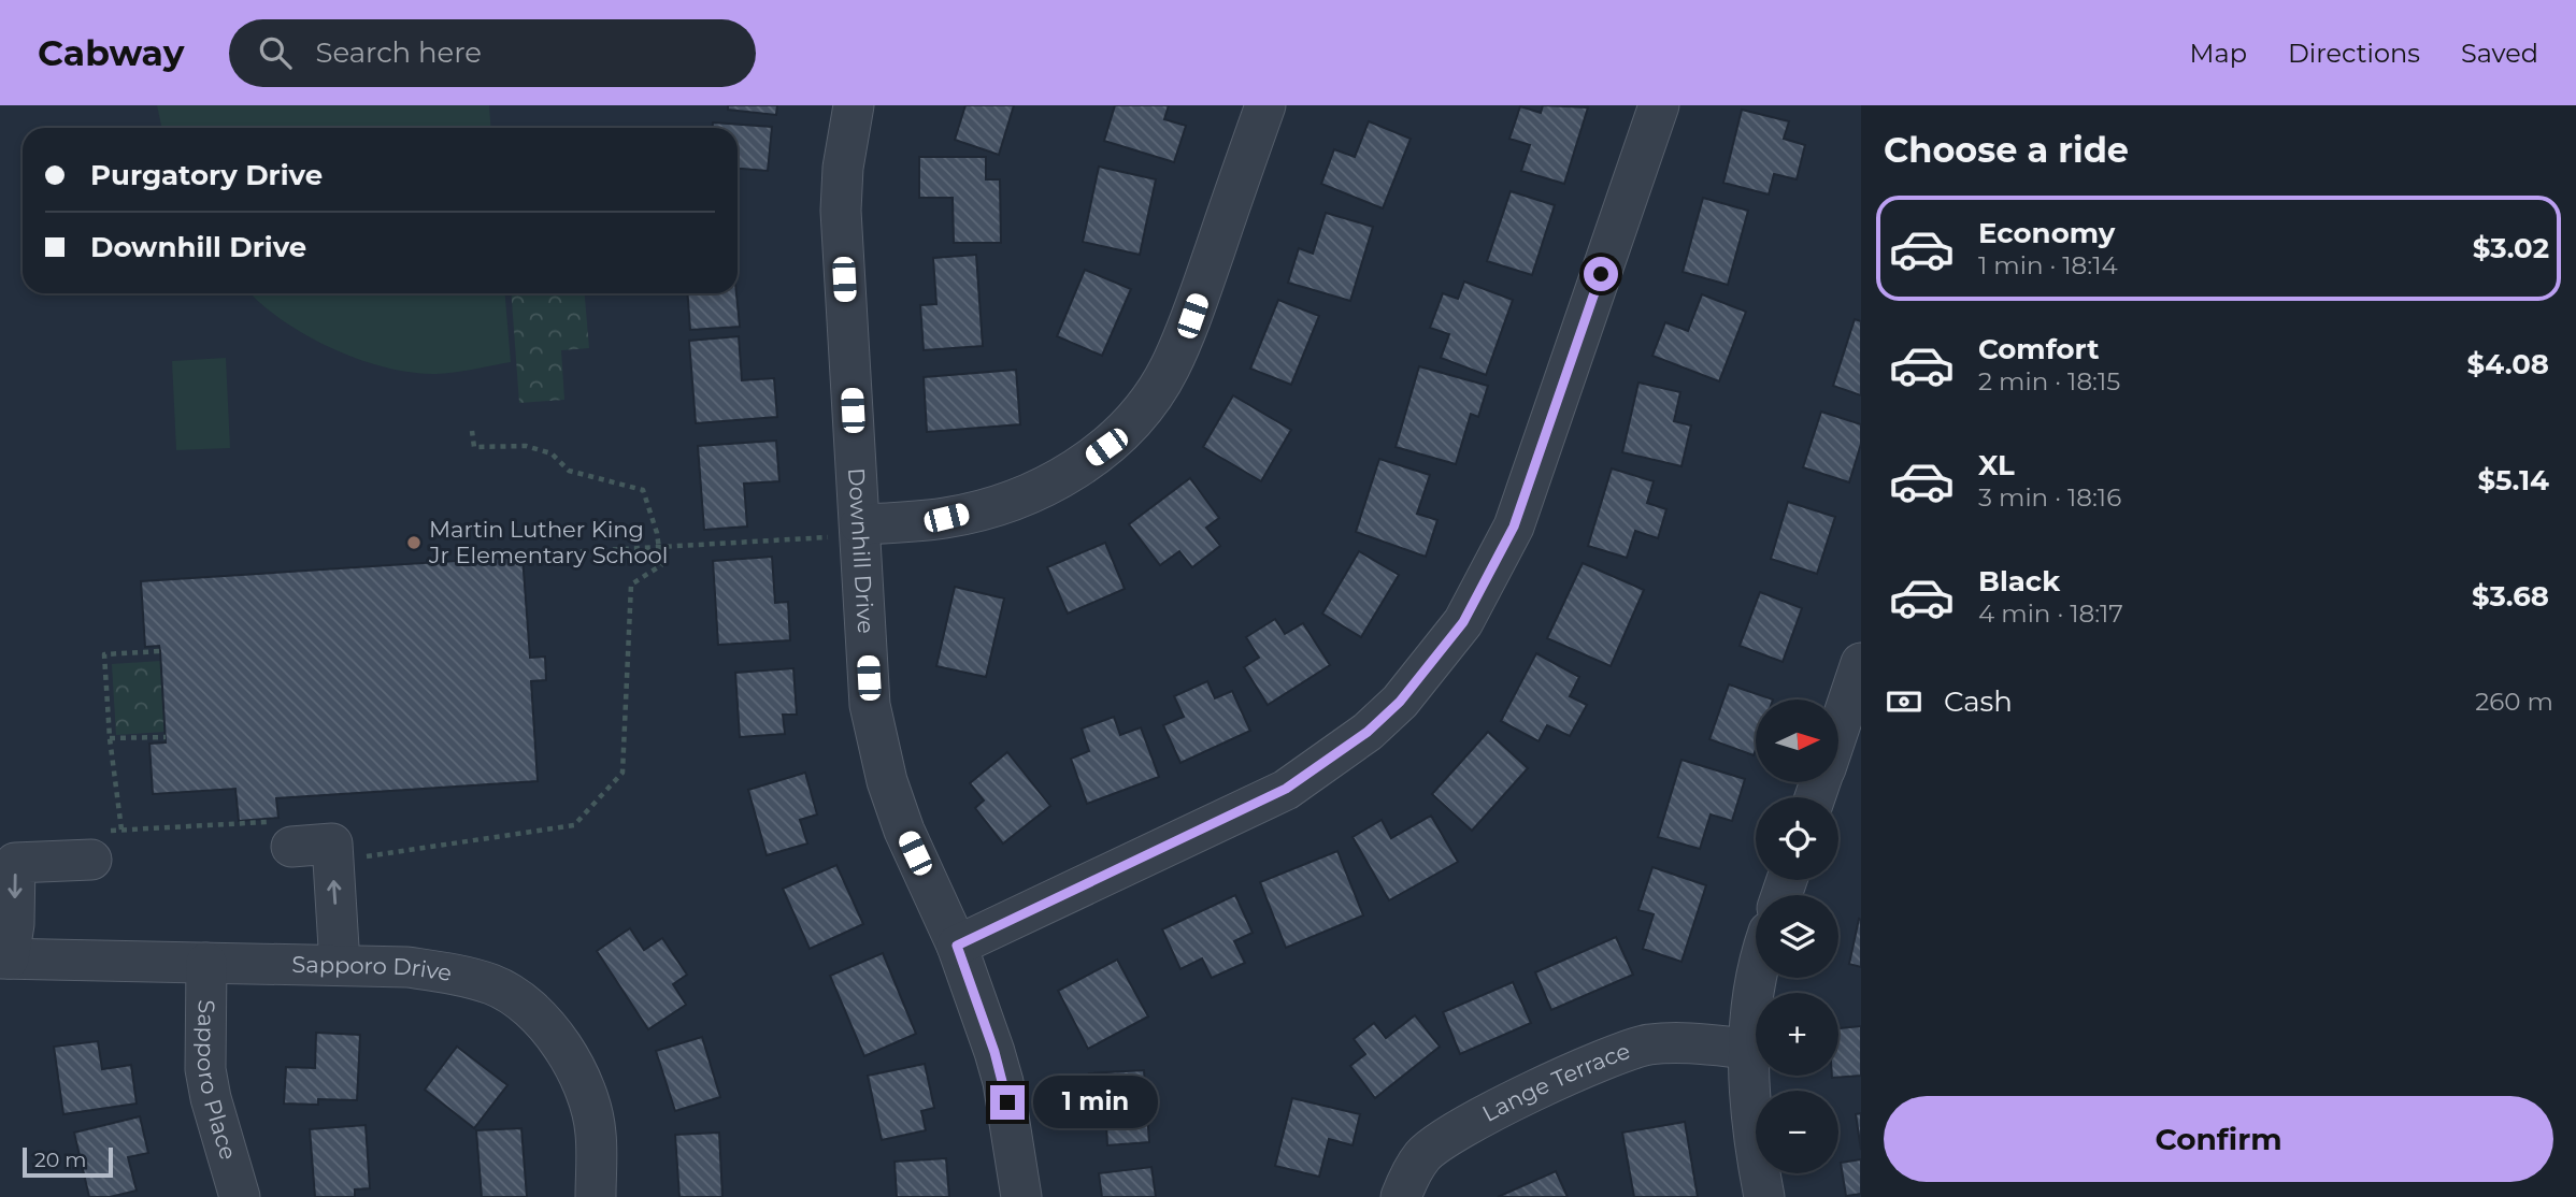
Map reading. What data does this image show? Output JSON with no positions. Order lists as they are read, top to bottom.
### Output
{
  "streets": {
    "street": [
      "Downhill Drive",
      "Sapporo Drive",
      "Sapporo Place",
      "Lange Terrace"
    ]
  },
  "crossings": [
    ["Sapporo Drive", "Sapporo Place"]
  ],
  "places": ["Martin Luther King Jr Elementary School"],
  "scale_bar": "20 m",
  "north": "right",
  "page": {
    "header": "Cabway",
    "search": "Search here",
    "nav": ["Map", "Directions", "Saved"],
    "heading": "Choose a ride",
    "banner": ["Purgatory Drive", "Downhill Drive"],
    "list": [
      {
        "name": "Economy",
        "note": "1 min · 18:14",
        "value": "$3.02"
      },
      {
        "name": "Comfort",
        "note": "2 min · 18:15",
        "value": "$4.08"
      },
      {
        "name": "XL",
        "note": "3 min · 18:16",
        "value": "$5.14"
      },
      {
        "name": "Black",
        "note": "4 min · 18:17",
        "value": "$3.68"
      }
    ],
    "pay": ["Cash", "260 m"],
    "map_buttons": ["+", "−"],
    "bubble": "1 min",
    "buttons": "Confirm",
    "scale": "20 m"
  }
}
